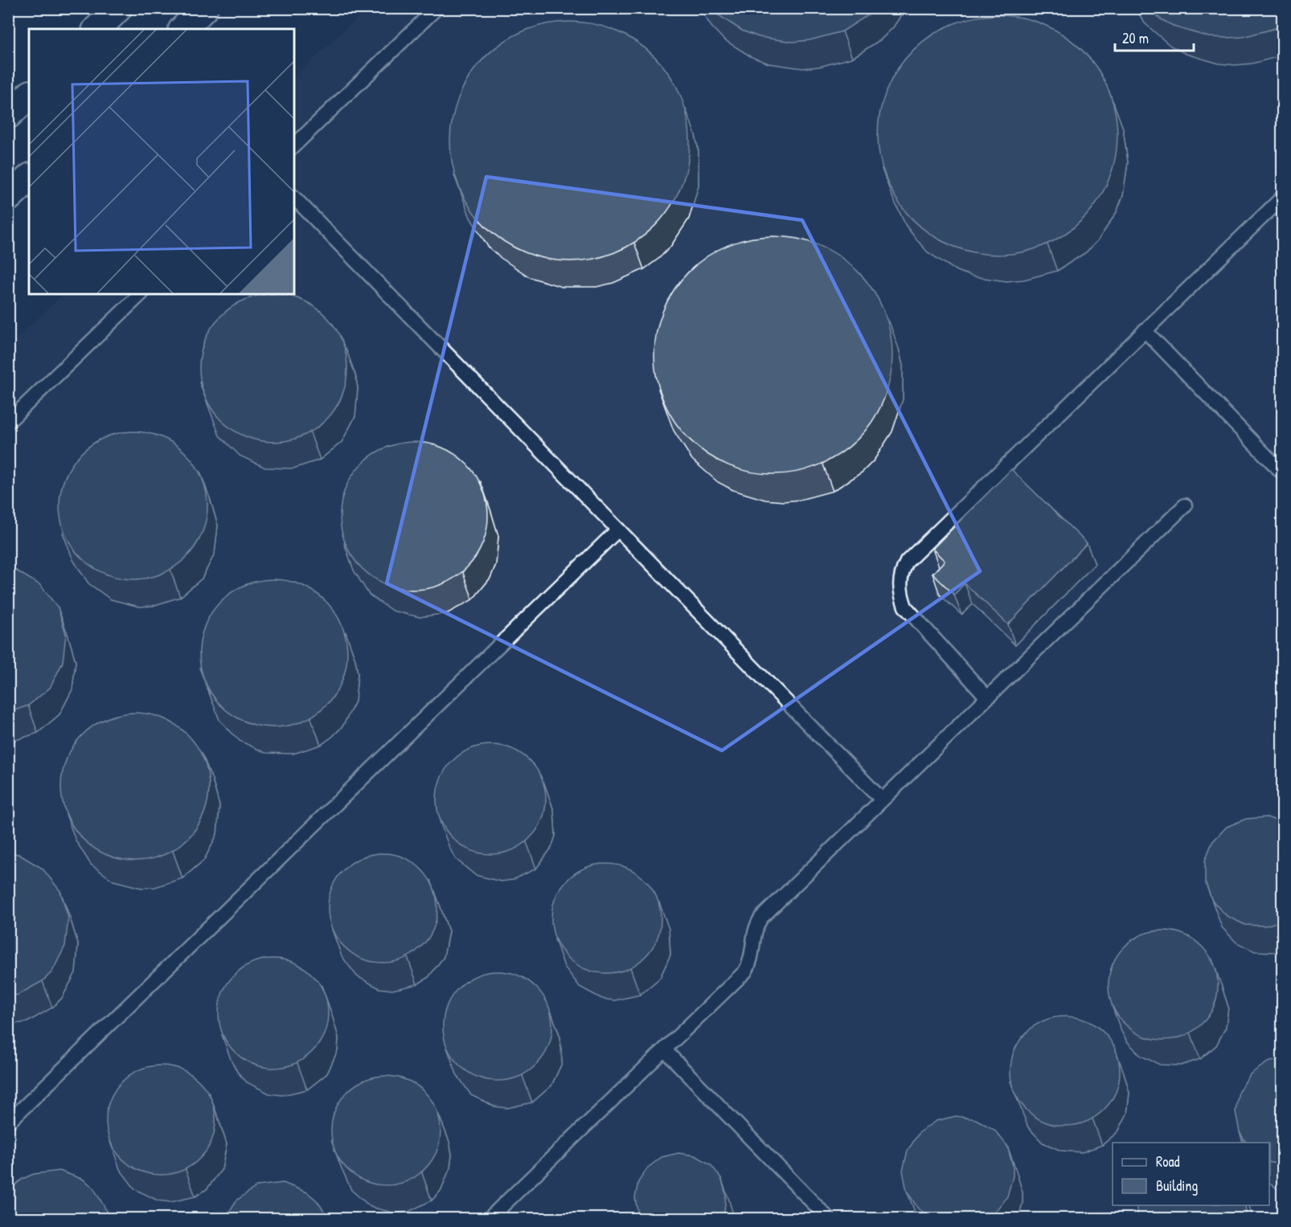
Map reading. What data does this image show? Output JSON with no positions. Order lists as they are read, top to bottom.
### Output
{
  "legend": ["Road", "Building"],
  "scale_bar": "20 m"
}
